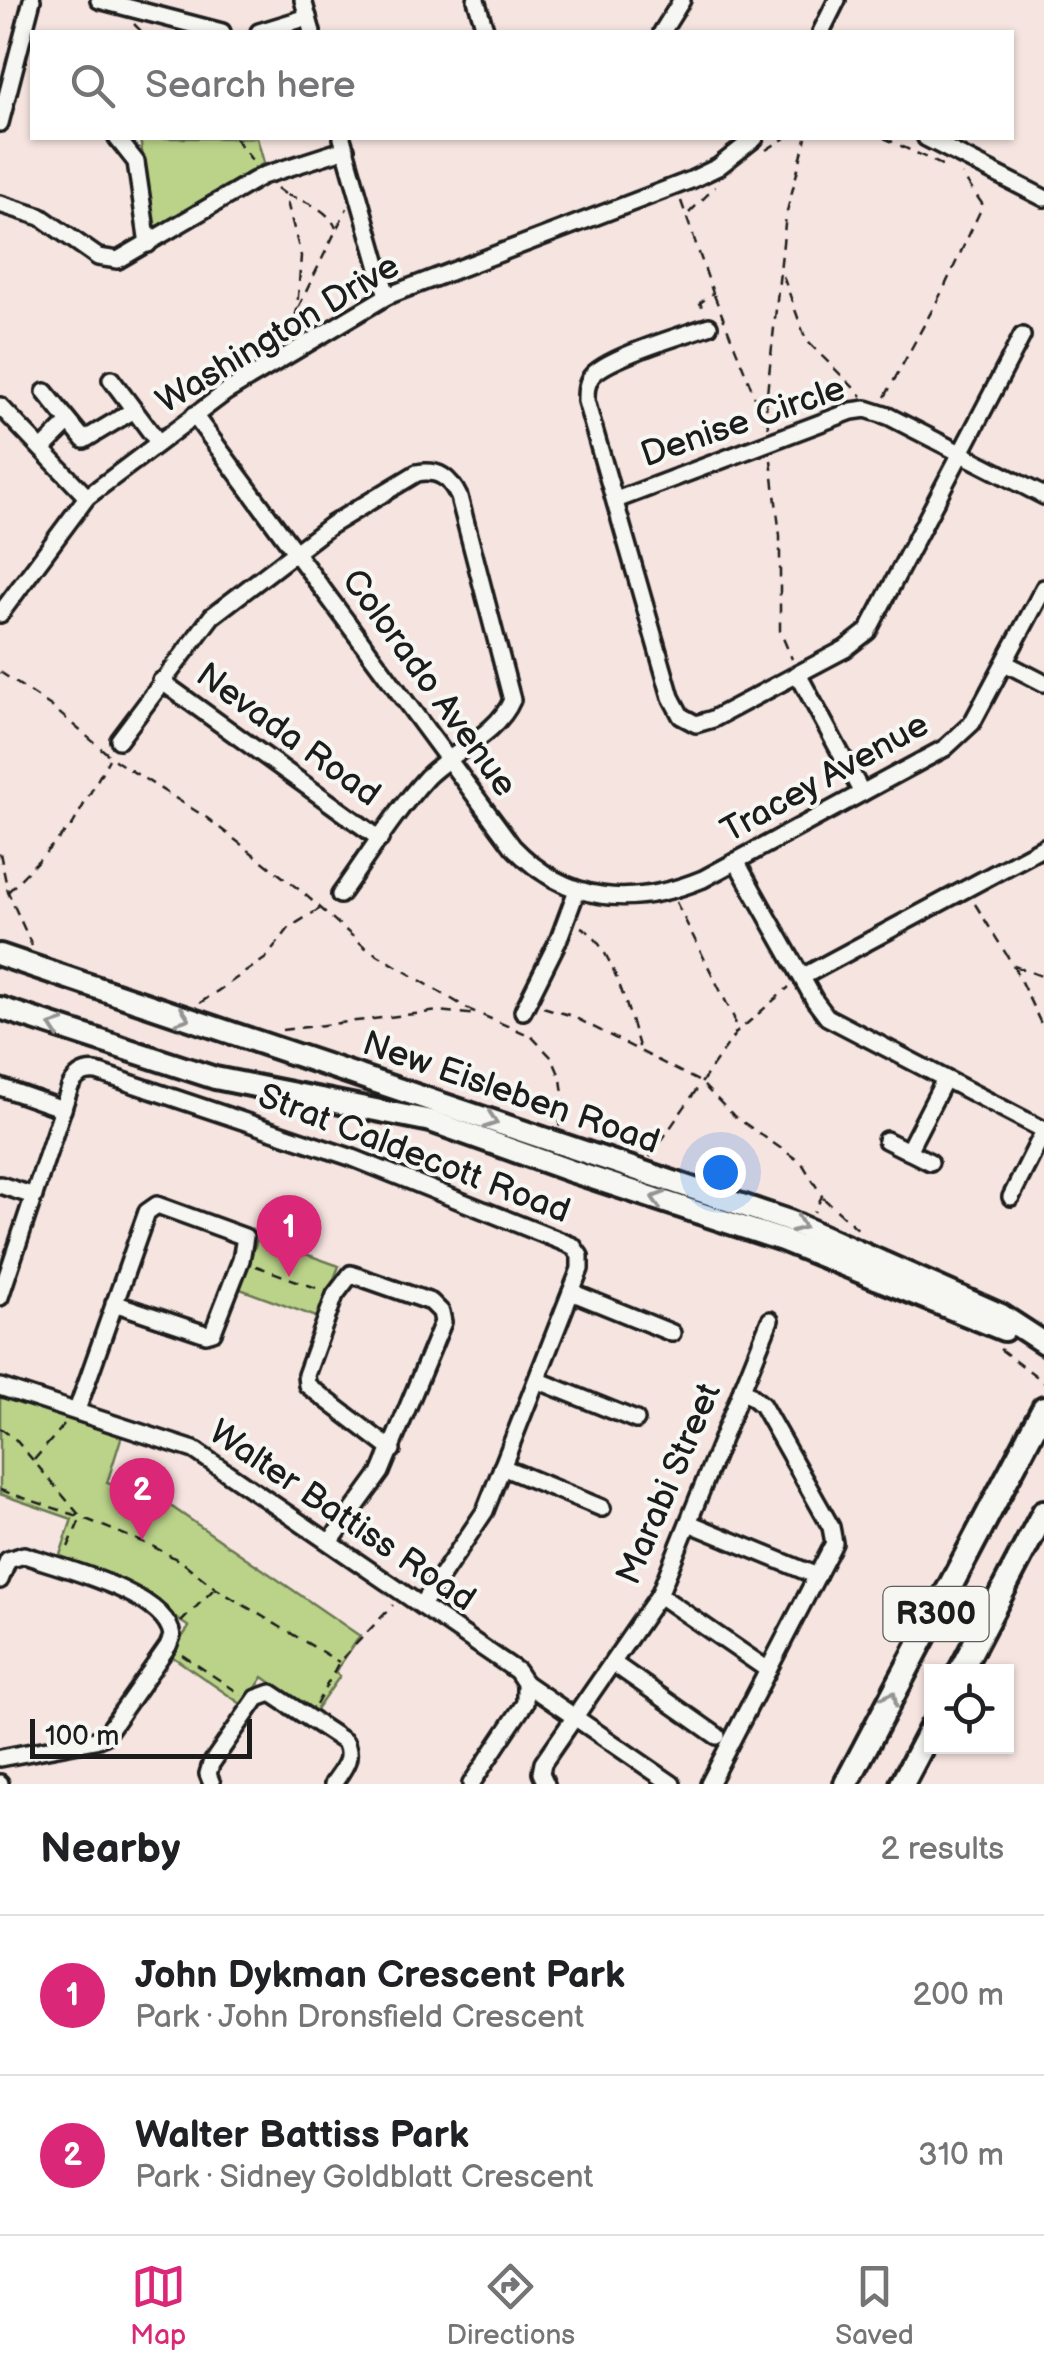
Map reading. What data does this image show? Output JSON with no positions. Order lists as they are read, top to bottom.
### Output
{
  "streets": {
    "highway": ["R300"],
    "main road": ["New Eisleben Road"],
    "street": [
      "Washington Drive",
      "Denise Circle",
      "Colorado Avenue",
      "Nevada Road",
      "Tracey Avenue",
      "Strat Caldecott Road",
      "Marabi Street",
      "Walter Battiss Road"
    ]
  },
  "crossings": [
    ["Washington Drive", "Colorado Avenue"],
    ["Colorado Avenue", "Tracey Avenue"],
    ["Strat Caldecott Road", "Walter Battiss Road"],
    ["Marabi Street", "Walter Battiss Road"]
  ],
  "scale_bar": "100 m",
  "page": {
    "search": "Search here",
    "pins": ["1", "2"],
    "scale": "100 m",
    "heading": ["Nearby", "2 results"],
    "list": [
      {
        "mark": "1",
        "name": "John Dykman Crescent Park",
        "note": "Park · John Dronsfield Crescent",
        "value": "200 m"
      },
      {
        "mark": "2",
        "name": "Walter Battiss Park",
        "note": "Park · Sidney Goldblatt Crescent",
        "value": "310 m"
      }
    ],
    "nav": ["Map", "Directions", "Saved"]
  }
}
